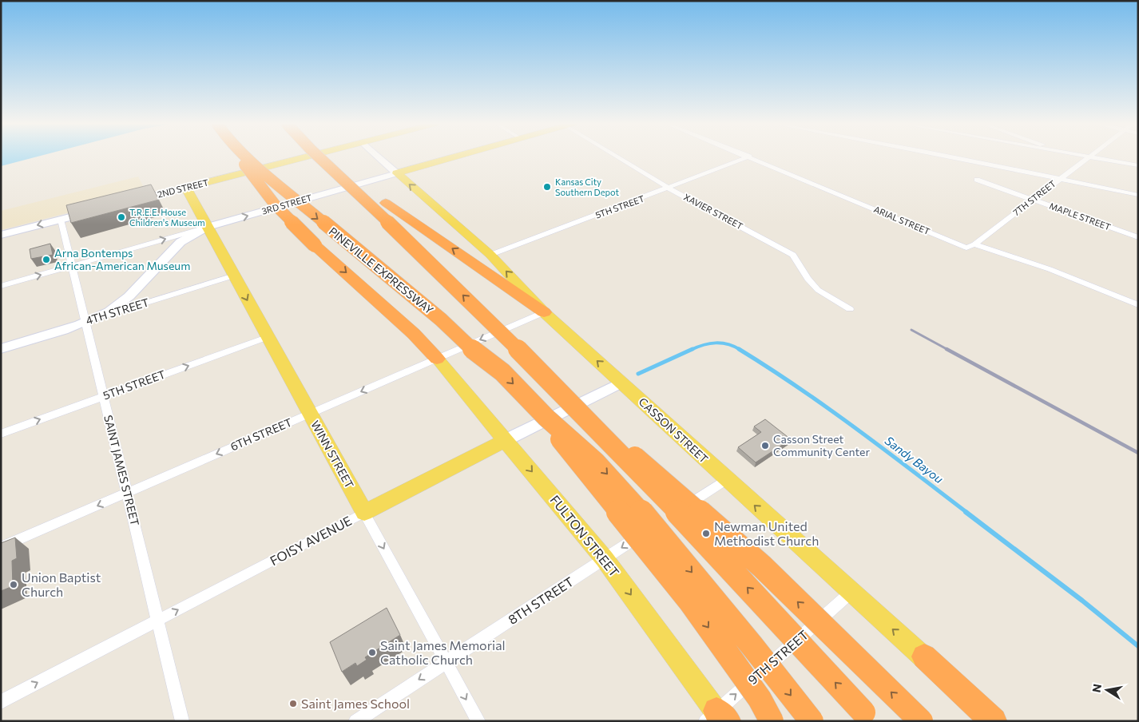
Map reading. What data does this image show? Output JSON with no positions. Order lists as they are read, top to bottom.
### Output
{
  "streets": {
    "highway": ["PINEVILLE EXPRESSWAY"],
    "main road": [
      "2ND STREET",
      "3RD STREET",
      "4TH STREET",
      "CASSON STREET",
      "WINN STREET",
      "FULTON STREET",
      "FOISY AVENUE"
    ],
    "street": [
      "7TH STREET",
      "5TH STREET",
      "XAVIER STREET",
      "MAPLE STREET",
      "ARIAL STREET",
      "6TH STREET",
      "SAINT JAMES STREET",
      "8TH STREET",
      "9TH STREET"
    ]
  },
  "crossings": [
    ["2ND STREET", "WINN STREET"],
    ["7TH STREET", "MAPLE STREET"],
    ["7TH STREET", "ARIAL STREET"],
    ["3RD STREET", "CASSON STREET"],
    ["3RD STREET", "WINN STREET"],
    ["3RD STREET", "SAINT JAMES STREET"],
    ["5TH STREET", "XAVIER STREET"],
    ["5TH STREET", "CASSON STREET"],
    ["5TH STREET", "WINN STREET"],
    ["5TH STREET", "SAINT JAMES STREET"],
    ["4TH STREET", "WINN STREET"],
    ["4TH STREET", "SAINT JAMES STREET"],
    ["CASSON STREET", "6TH STREET"],
    ["CASSON STREET", "FOISY AVENUE"],
    ["CASSON STREET", "8TH STREET"],
    ["CASSON STREET", "9TH STREET"],
    ["6TH STREET", "WINN STREET"],
    ["6TH STREET", "SAINT JAMES STREET"],
    ["6TH STREET", "FULTON STREET"],
    ["WINN STREET", "FOISY AVENUE"],
    ["WINN STREET", "8TH STREET"],
    ["SAINT JAMES STREET", "FOISY AVENUE"],
    ["FULTON STREET", "FOISY AVENUE"],
    ["FULTON STREET", "8TH STREET"],
    ["FULTON STREET", "9TH STREET"]
  ],
  "one_way": [
    "5TH STREET",
    "CASSON STREET",
    "6TH STREET",
    "WINN STREET",
    "FULTON STREET",
    "FOISY AVENUE",
    "8TH STREET",
    "9TH STREET"
  ],
  "water": ["Sandy Bayou"],
  "places": [
    "Kansas City Southern Depot",
    "T.R.E.E. House Children's Museum",
    "Arna Bontemps African-American Museum",
    "Casson Street Community Center",
    "Newman United Methodist Church",
    "Union Baptist Church",
    "Saint James Memorial Catholic Church",
    "Saint James School"
  ],
  "north": "left"
}
